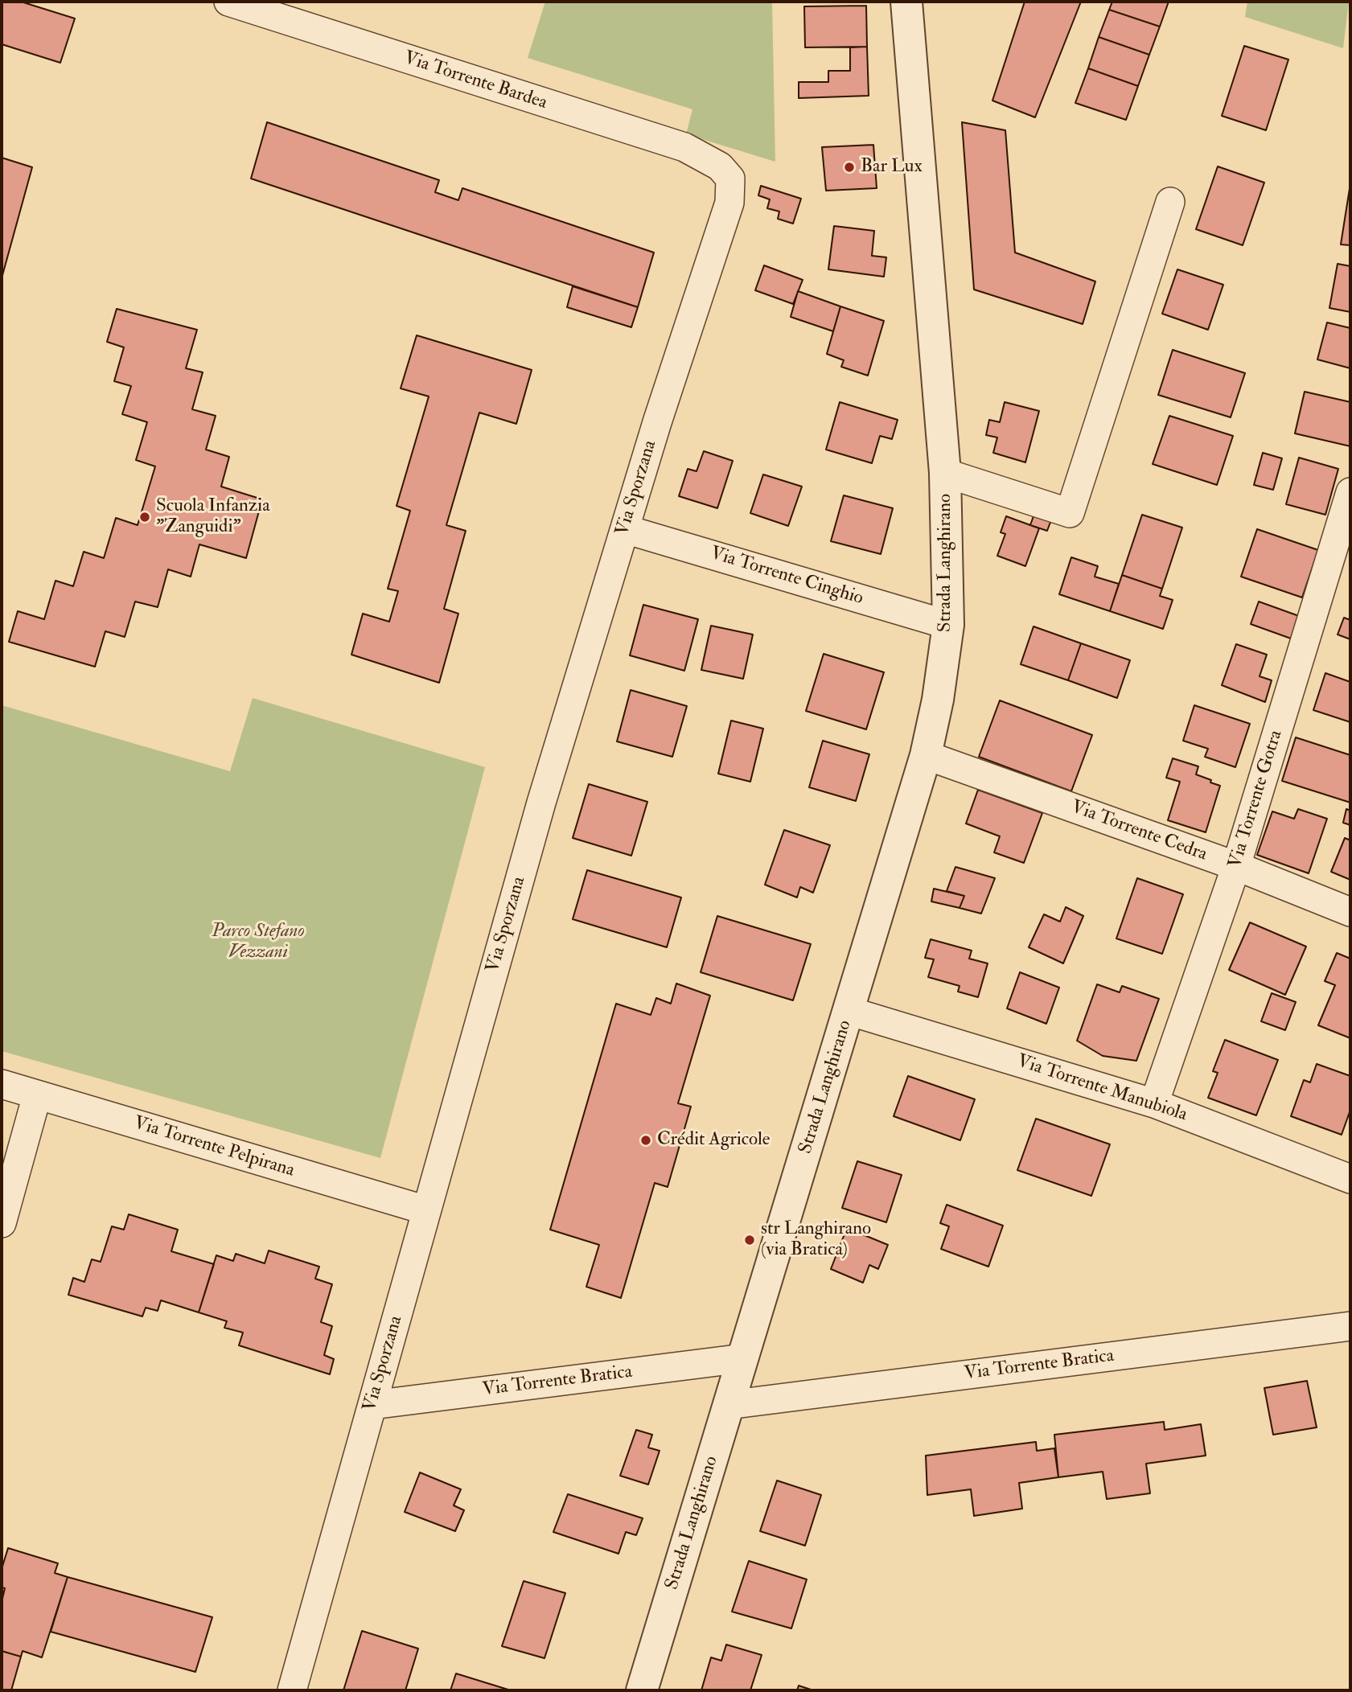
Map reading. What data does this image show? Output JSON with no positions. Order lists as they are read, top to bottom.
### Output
{
  "streets": {
    "street": [
      "Via Torrente Bardea",
      "Via Sporzana",
      "Strada Langhirano",
      "Via Torrente Cinghio",
      "Via Torrente Gotra",
      "Via Torrente Cedra",
      "Via Torrente Manubiola",
      "Via Torrente Pelpirana",
      "Via Torrente Bratica"
    ]
  },
  "crossings": [
    ["Via Torrente Bardea", "Via Sporzana"],
    ["Via Sporzana", "Via Torrente Cinghio"],
    ["Via Sporzana", "Via Torrente Pelpirana"],
    ["Via Sporzana", "Via Torrente Bratica"],
    ["Strada Langhirano", "Via Torrente Cinghio"],
    ["Strada Langhirano", "Via Torrente Cedra"],
    ["Strada Langhirano", "Via Torrente Manubiola"],
    ["Strada Langhirano", "Via Torrente Bratica"],
    ["Via Torrente Gotra", "Via Torrente Cedra"],
    ["Via Torrente Gotra", "Via Torrente Manubiola"]
  ],
  "parks": ["Parco Stefano Vezzani"],
  "places": [
    "Bar Lux",
    "Scuola Infanzia \"Zanguidi\"",
    "Crédit Agricole",
    "str Langhirano (via Bratica)"
  ]
}
